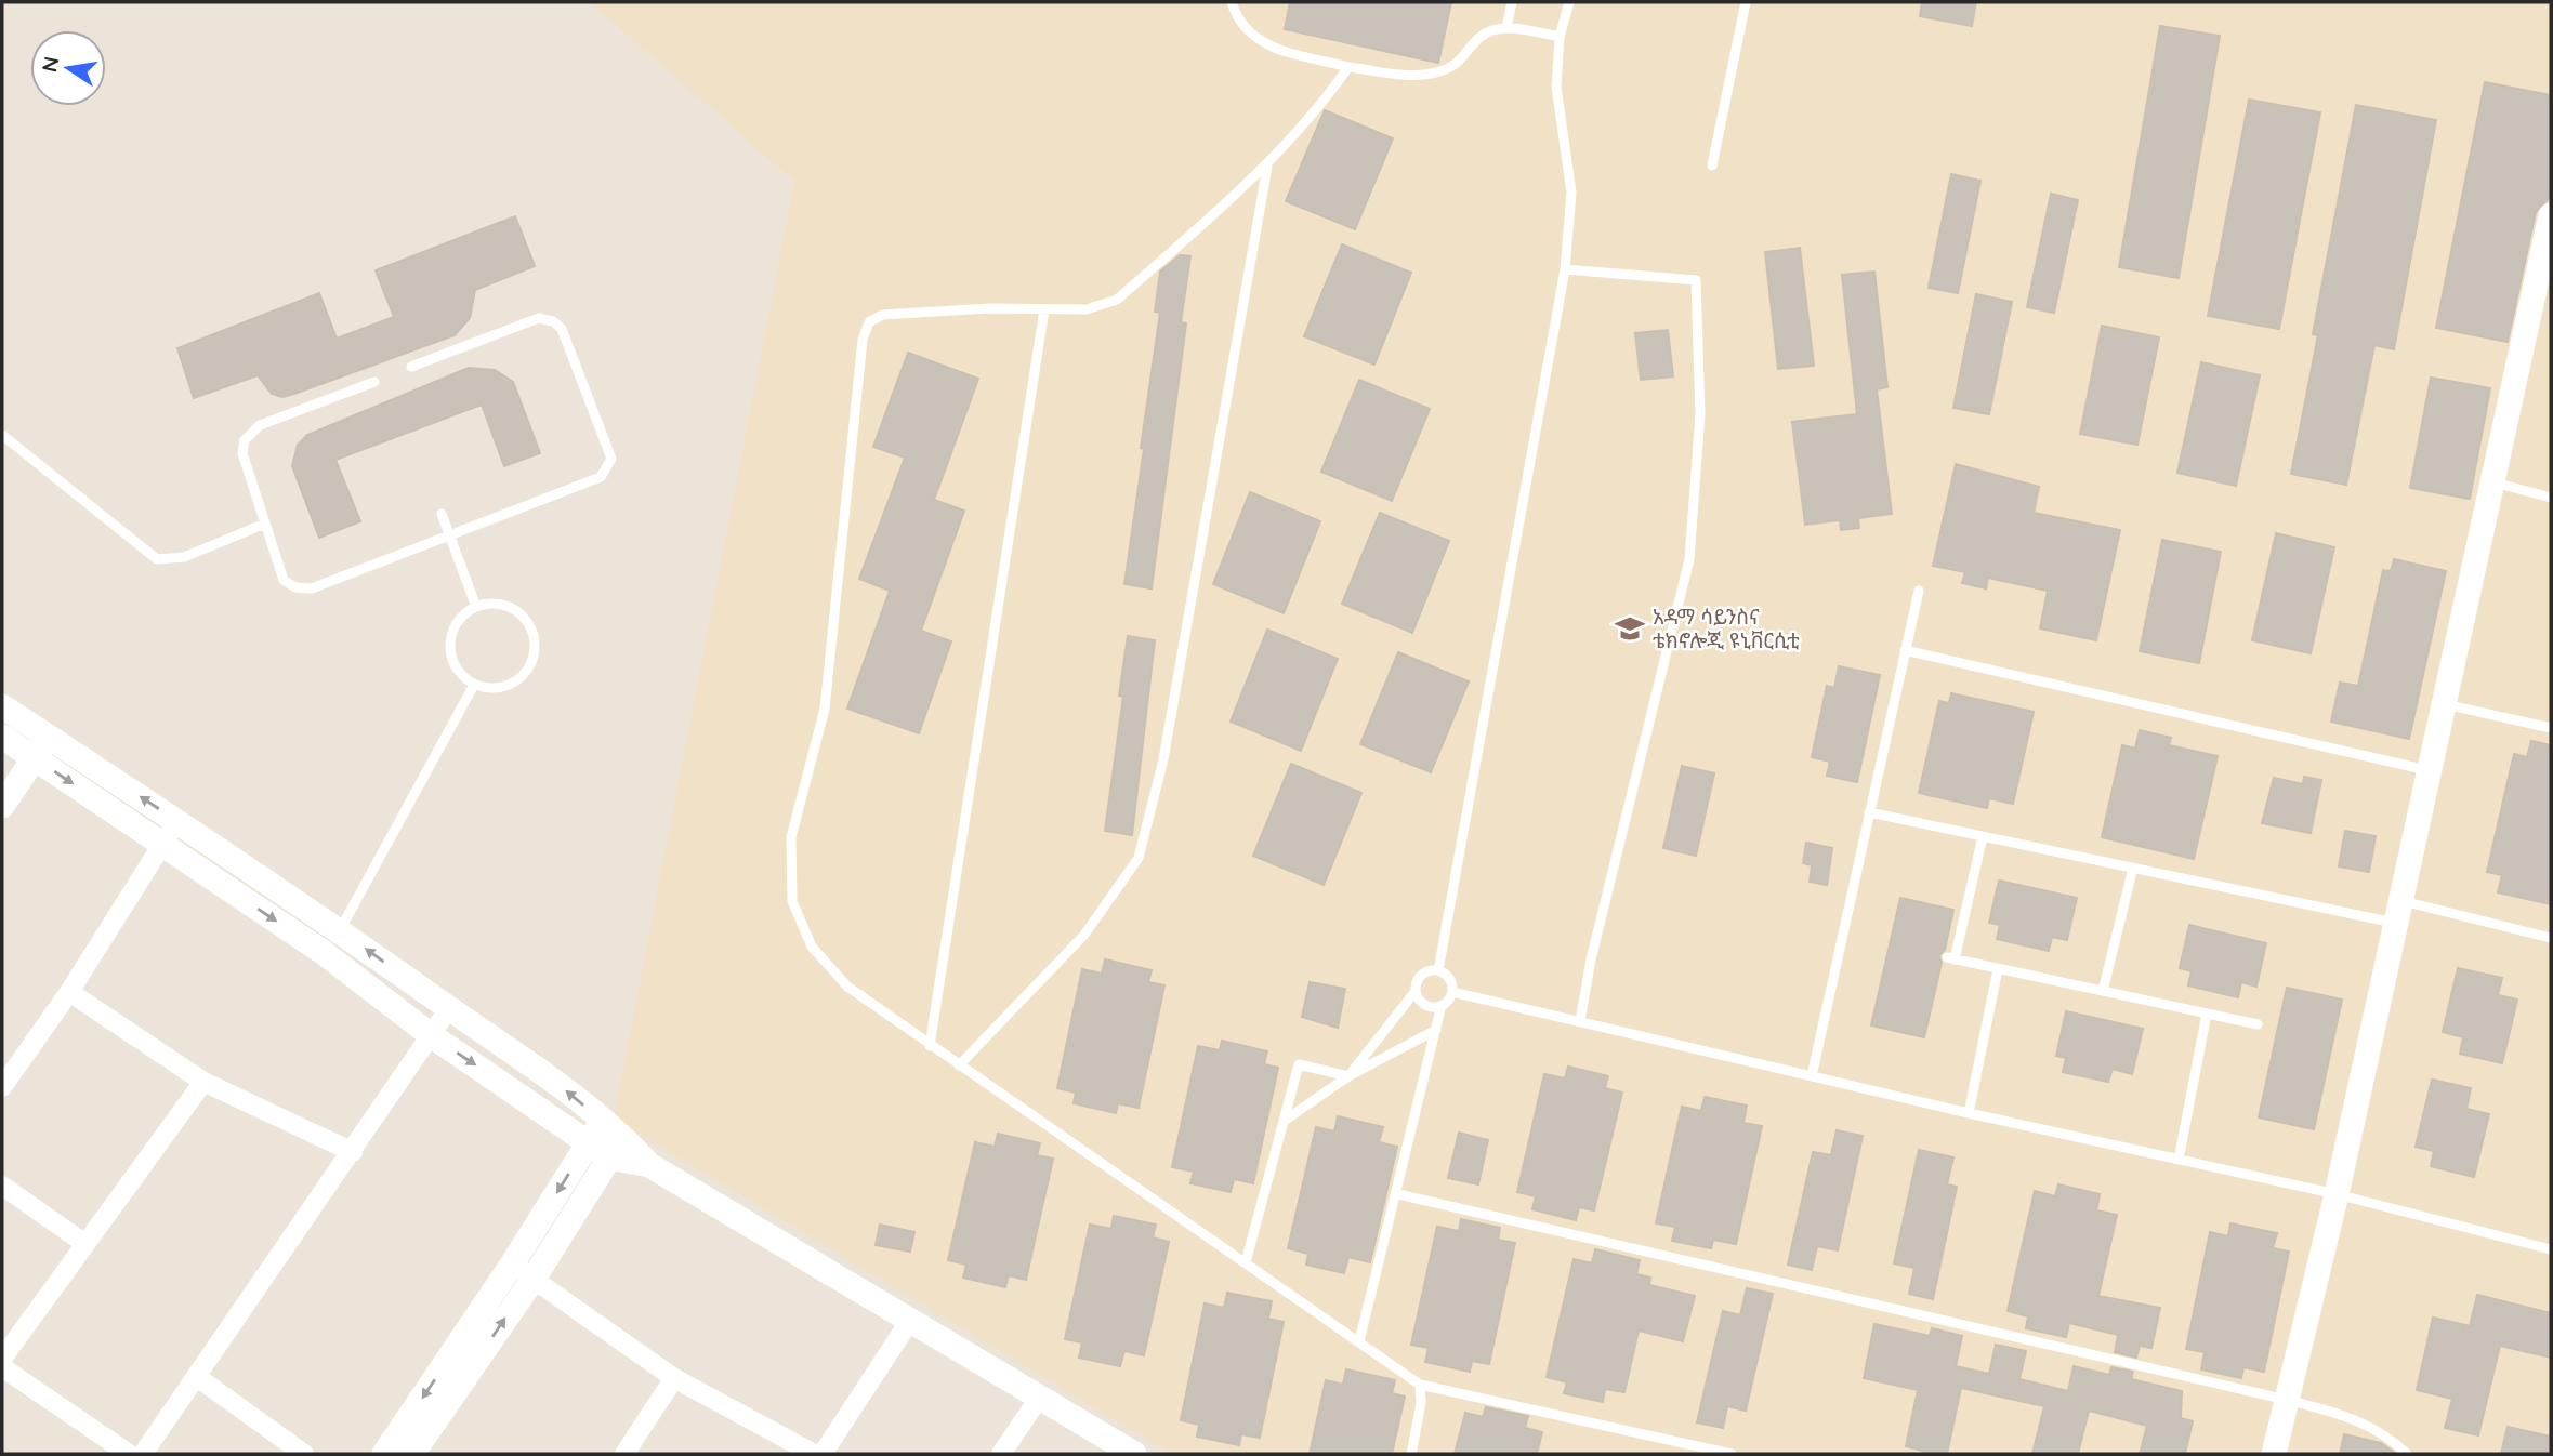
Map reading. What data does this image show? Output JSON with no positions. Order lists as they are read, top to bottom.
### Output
{
  "places": {
    "school or university": ["አዳማ ሳይንስና ቴክኖሎጂ ዩኒቨርሲቲ"]
  },
  "north": "left"
}
